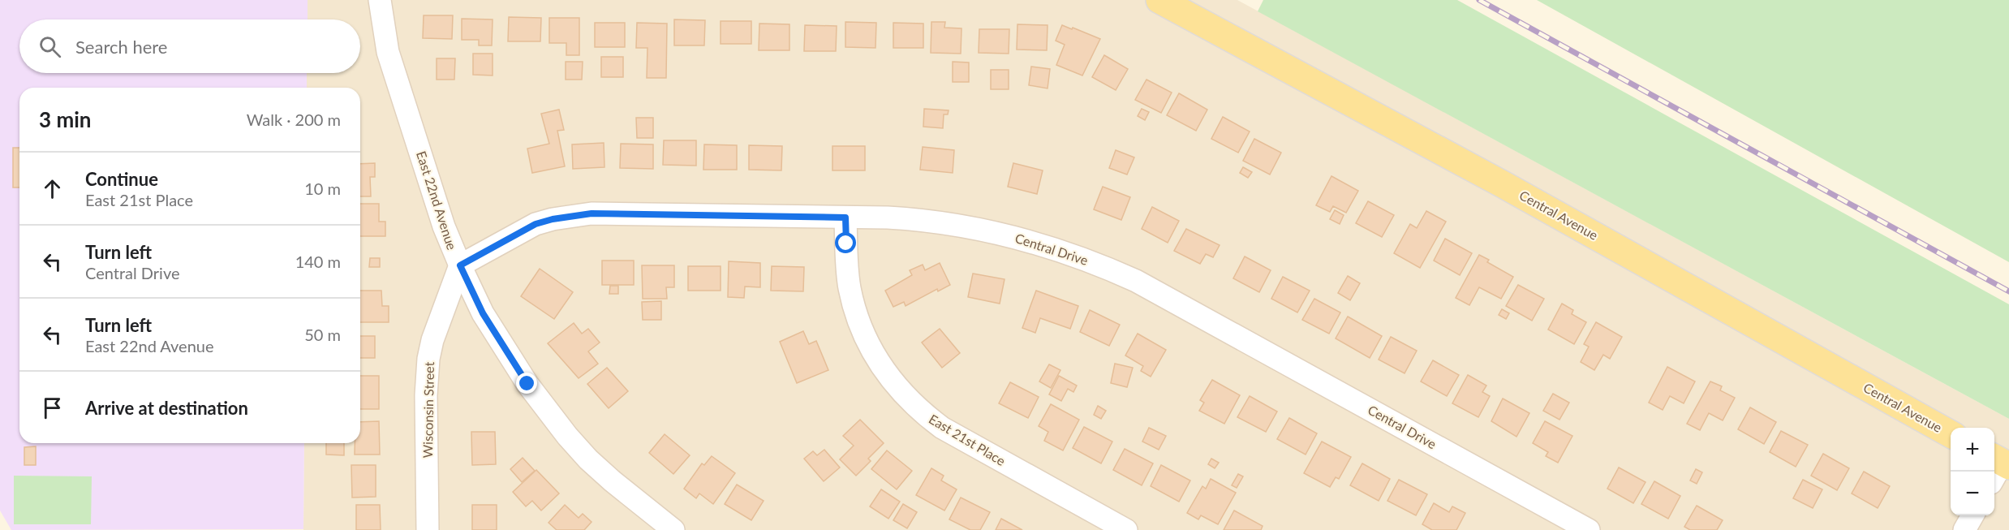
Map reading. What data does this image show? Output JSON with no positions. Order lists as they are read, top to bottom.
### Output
{
  "streets": {
    "main road": ["Central Avenue"],
    "street": [
      "East 22nd Avenue",
      "Central Drive",
      "Wisconsin Street",
      "East 21st Place"
    ]
  },
  "crossings": [
    ["East 22nd Avenue", "Central Drive"],
    ["East 22nd Avenue", "Wisconsin Street"],
    ["Central Drive", "Wisconsin Street"],
    ["Central Drive", "East 21st Place"]
  ],
  "page": {
    "search": "Search here",
    "heading": ["3 min", "Walk · 200 m"],
    "list": [
      ["Continue", "East 21st Place", "10 m"],
      ["Turn left", "Central Drive", "140 m"],
      ["Turn left", "East 22nd Avenue", "50 m"],
      "Arrive at destination"
    ],
    "map_buttons": ["+", "−"]
  }
}
